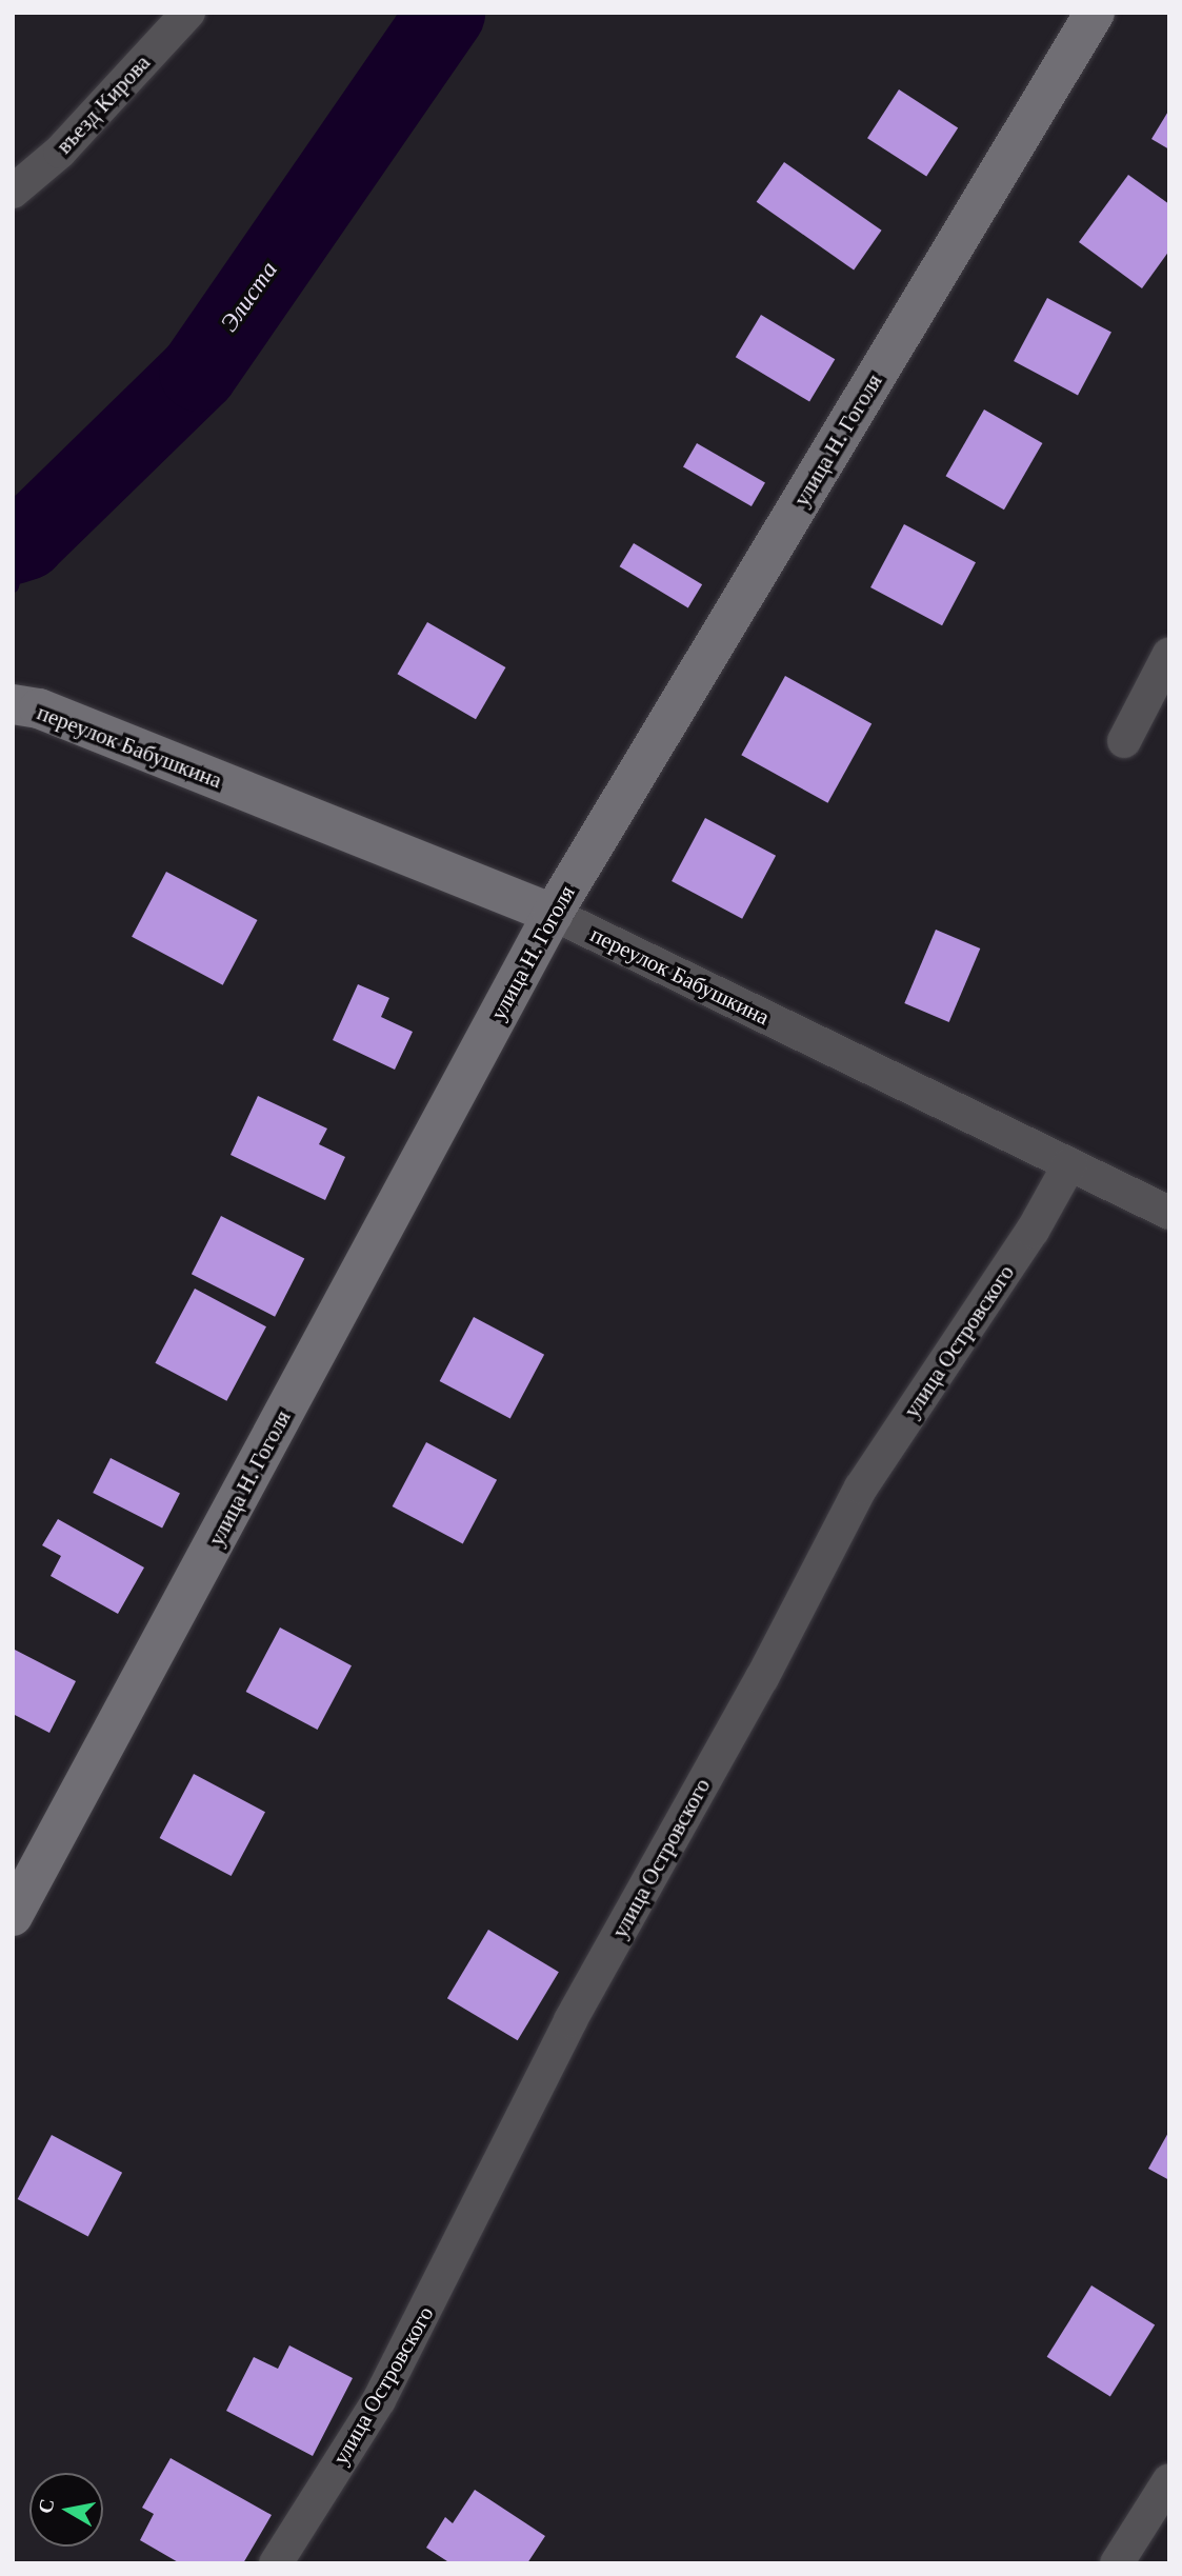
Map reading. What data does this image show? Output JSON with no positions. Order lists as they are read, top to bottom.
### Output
{
  "streets": {
    "street": [
      "въезд Кирова",
      "улица Н. Гоголя",
      "переулок Бабушкина",
      "улица Островского"
    ]
  },
  "crossings": [
    ["улица Н. Гоголя", "переулок Бабушкина"],
    ["переулок Бабушкина", "улица Островского"]
  ],
  "water": ["Элиста"],
  "north": "left"
}
